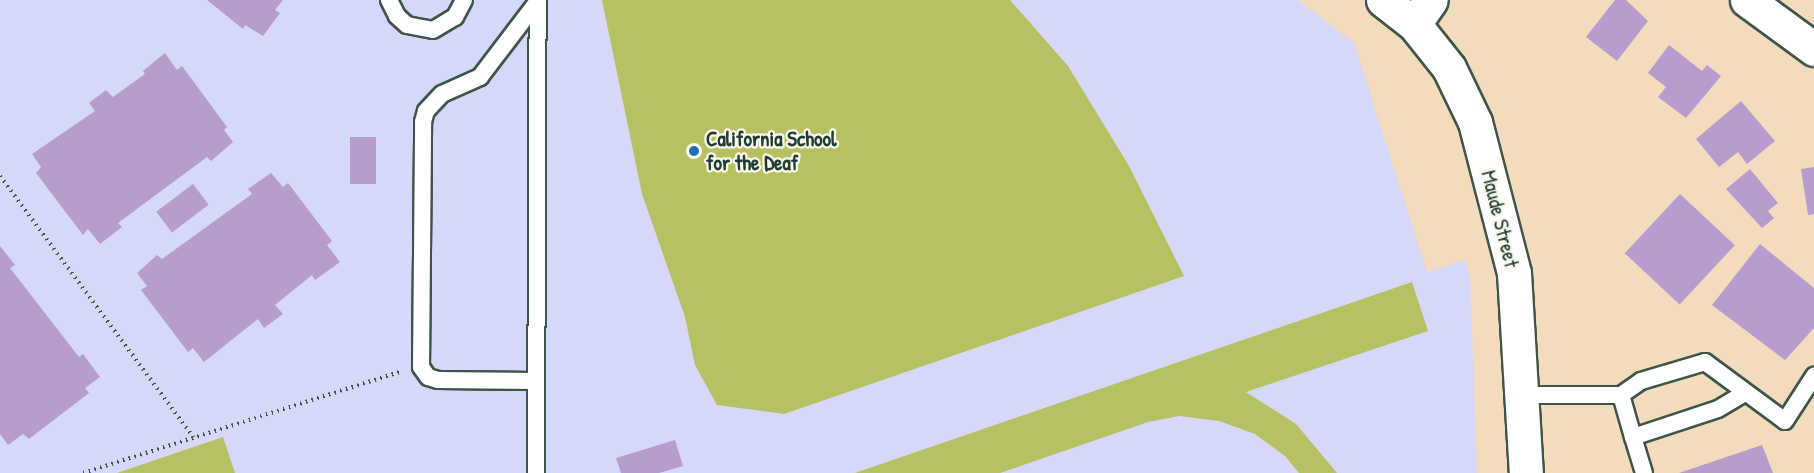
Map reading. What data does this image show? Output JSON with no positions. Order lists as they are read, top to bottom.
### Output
{
  "streets": {
    "street": ["Maude Street"]
  },
  "places": ["California School for the Deaf"]
}
